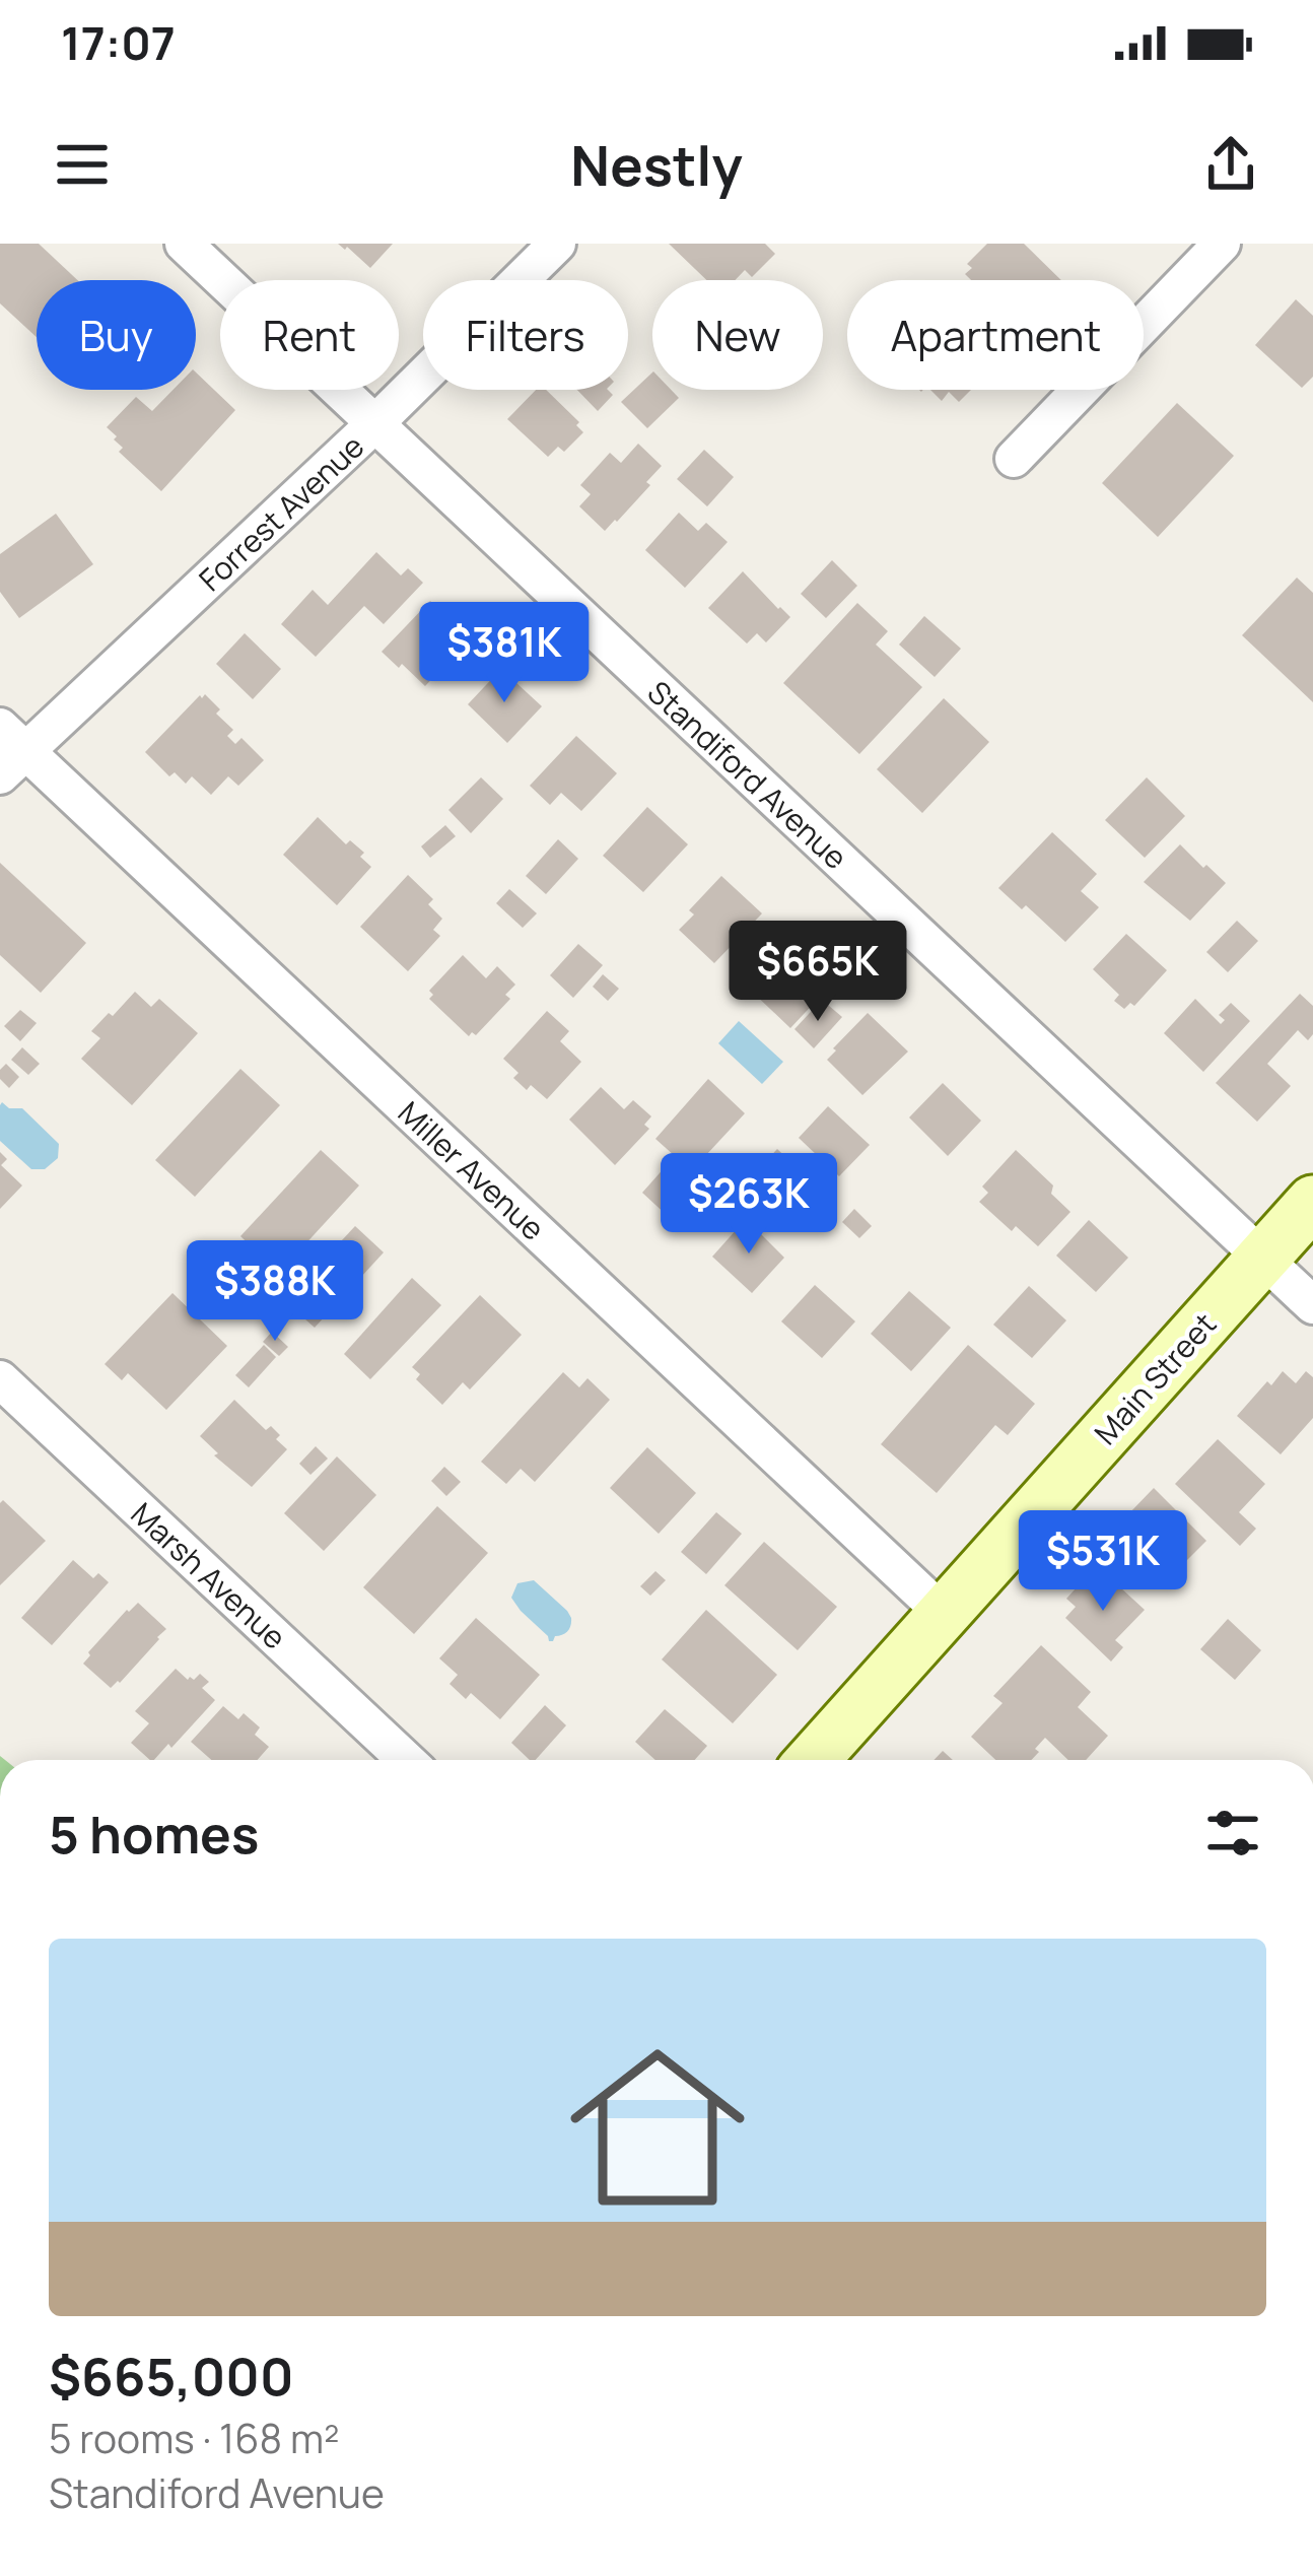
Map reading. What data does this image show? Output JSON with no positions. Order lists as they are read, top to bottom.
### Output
{
  "streets": {
    "main road": ["Main Street"],
    "street": [
      "Forrest Avenue",
      "Standiford Avenue",
      "Miller Avenue",
      "Marsh Avenue"
    ]
  },
  "crossings": [
    ["Forrest Avenue", "Standiford Avenue"],
    ["Forrest Avenue", "Miller Avenue"],
    ["Standiford Avenue", "Main Street"],
    ["Miller Avenue", "Main Street"]
  ],
  "page": {
    "status": "17:07",
    "header": "Nestly",
    "chip": [
      "Buy",
      "Rent",
      "Filters",
      "New",
      "Apartment"
    ],
    "price": [
      "$381K",
      "$665K",
      "$263K",
      "$388K",
      "$531K"
    ],
    "heading": "5 homes",
    "list": [
      {
        "name": "$665,000",
        "note": "5 rooms · 168 m² · Standiford Avenue"
      }
    ]
  }
}
